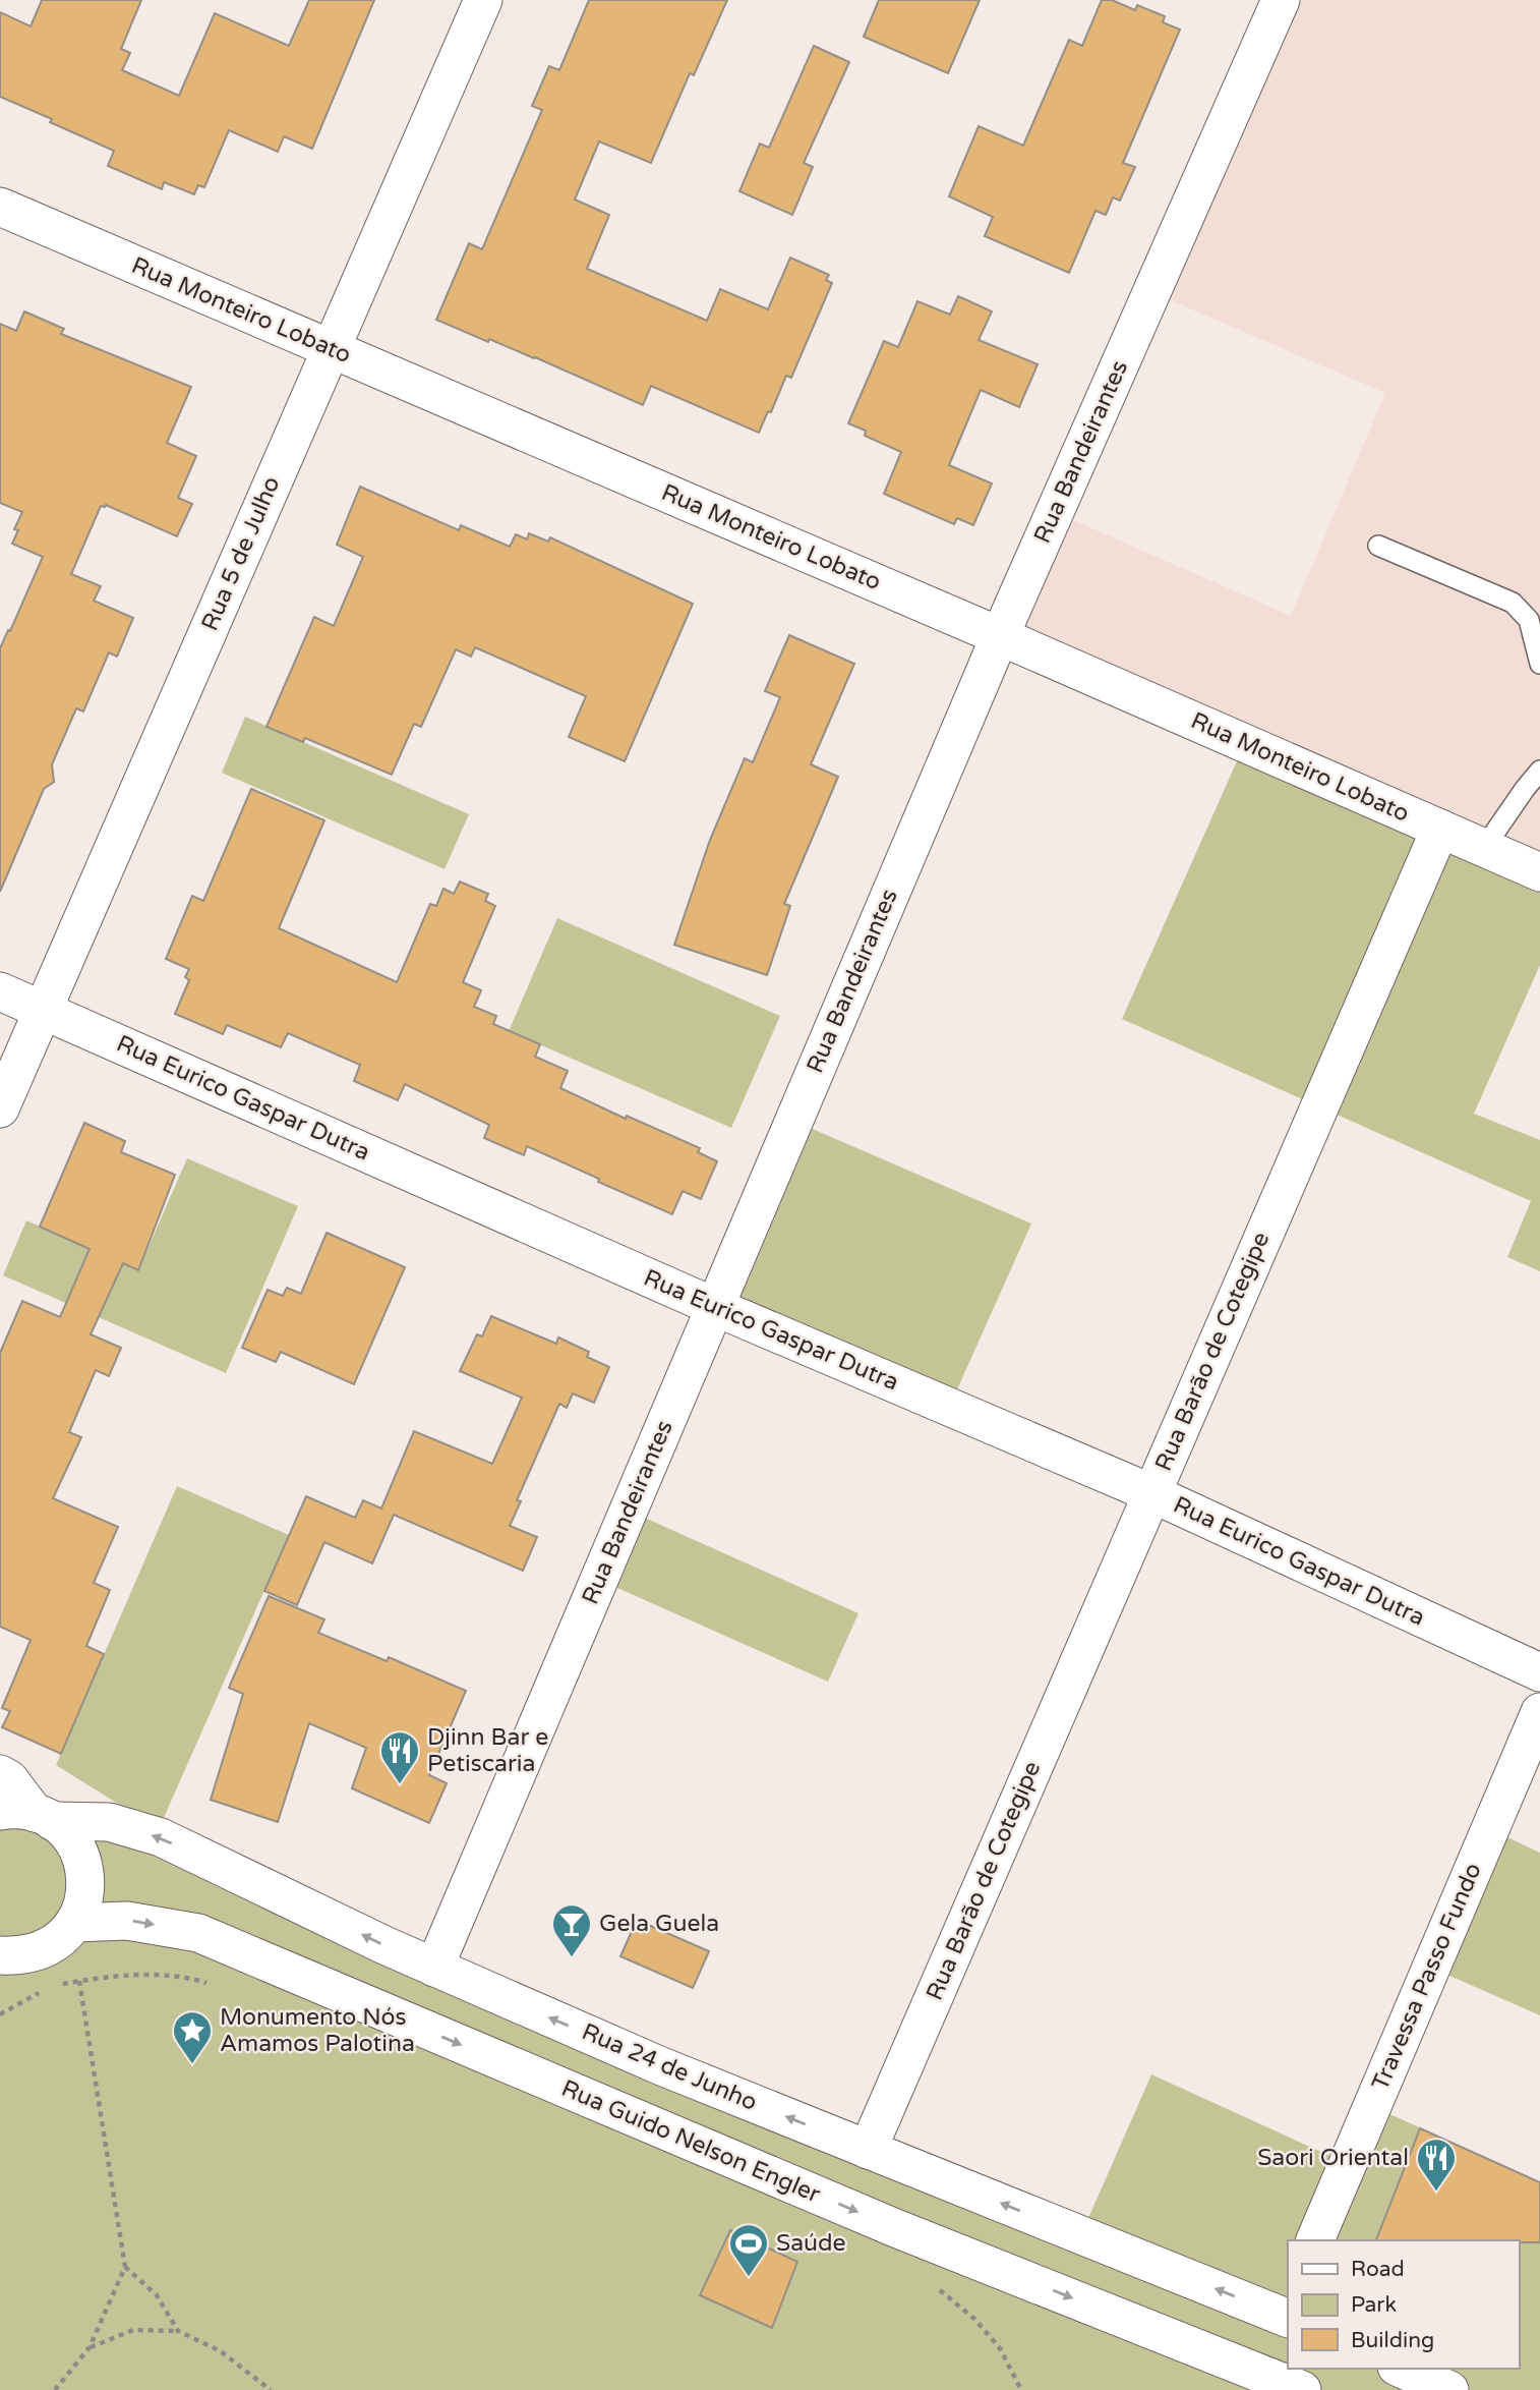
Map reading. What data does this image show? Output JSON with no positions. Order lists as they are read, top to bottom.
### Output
{
  "streets": {
    "street": [
      "Rua Monteiro Lobato",
      "Rua Bandeirantes",
      "Rua 5 de Julho",
      "Rua Eurico Gaspar Dutra",
      "Rua Barão de Cotegipe",
      "Travessa Passo Fundo",
      "Rua 24 de Junho",
      "Rua Guido Nelson Engler"
    ]
  },
  "crossings": [
    ["Rua Monteiro Lobato", "Rua Bandeirantes"],
    ["Rua Monteiro Lobato", "Rua 5 de Julho"],
    ["Rua Monteiro Lobato", "Rua Barão de Cotegipe"],
    ["Rua Bandeirantes", "Rua Eurico Gaspar Dutra"],
    ["Rua Bandeirantes", "Rua 24 de Junho"],
    ["Rua 5 de Julho", "Rua Eurico Gaspar Dutra"],
    ["Rua Eurico Gaspar Dutra", "Rua Barão de Cotegipe"],
    ["Rua Barão de Cotegipe", "Rua 24 de Junho"]
  ],
  "one_way": ["Rua 24 de Junho", "Rua Guido Nelson Engler"],
  "places": {
    "restaurant": ["Djinn Bar e Petiscaria", "Saori Oriental"],
    "bar": ["Gela Guela"],
    "place": ["Monumento Nós Amamos Palotina"],
    "sports": ["Saúde"]
  },
  "legend": ["Road", "Park", "Building"]
}
